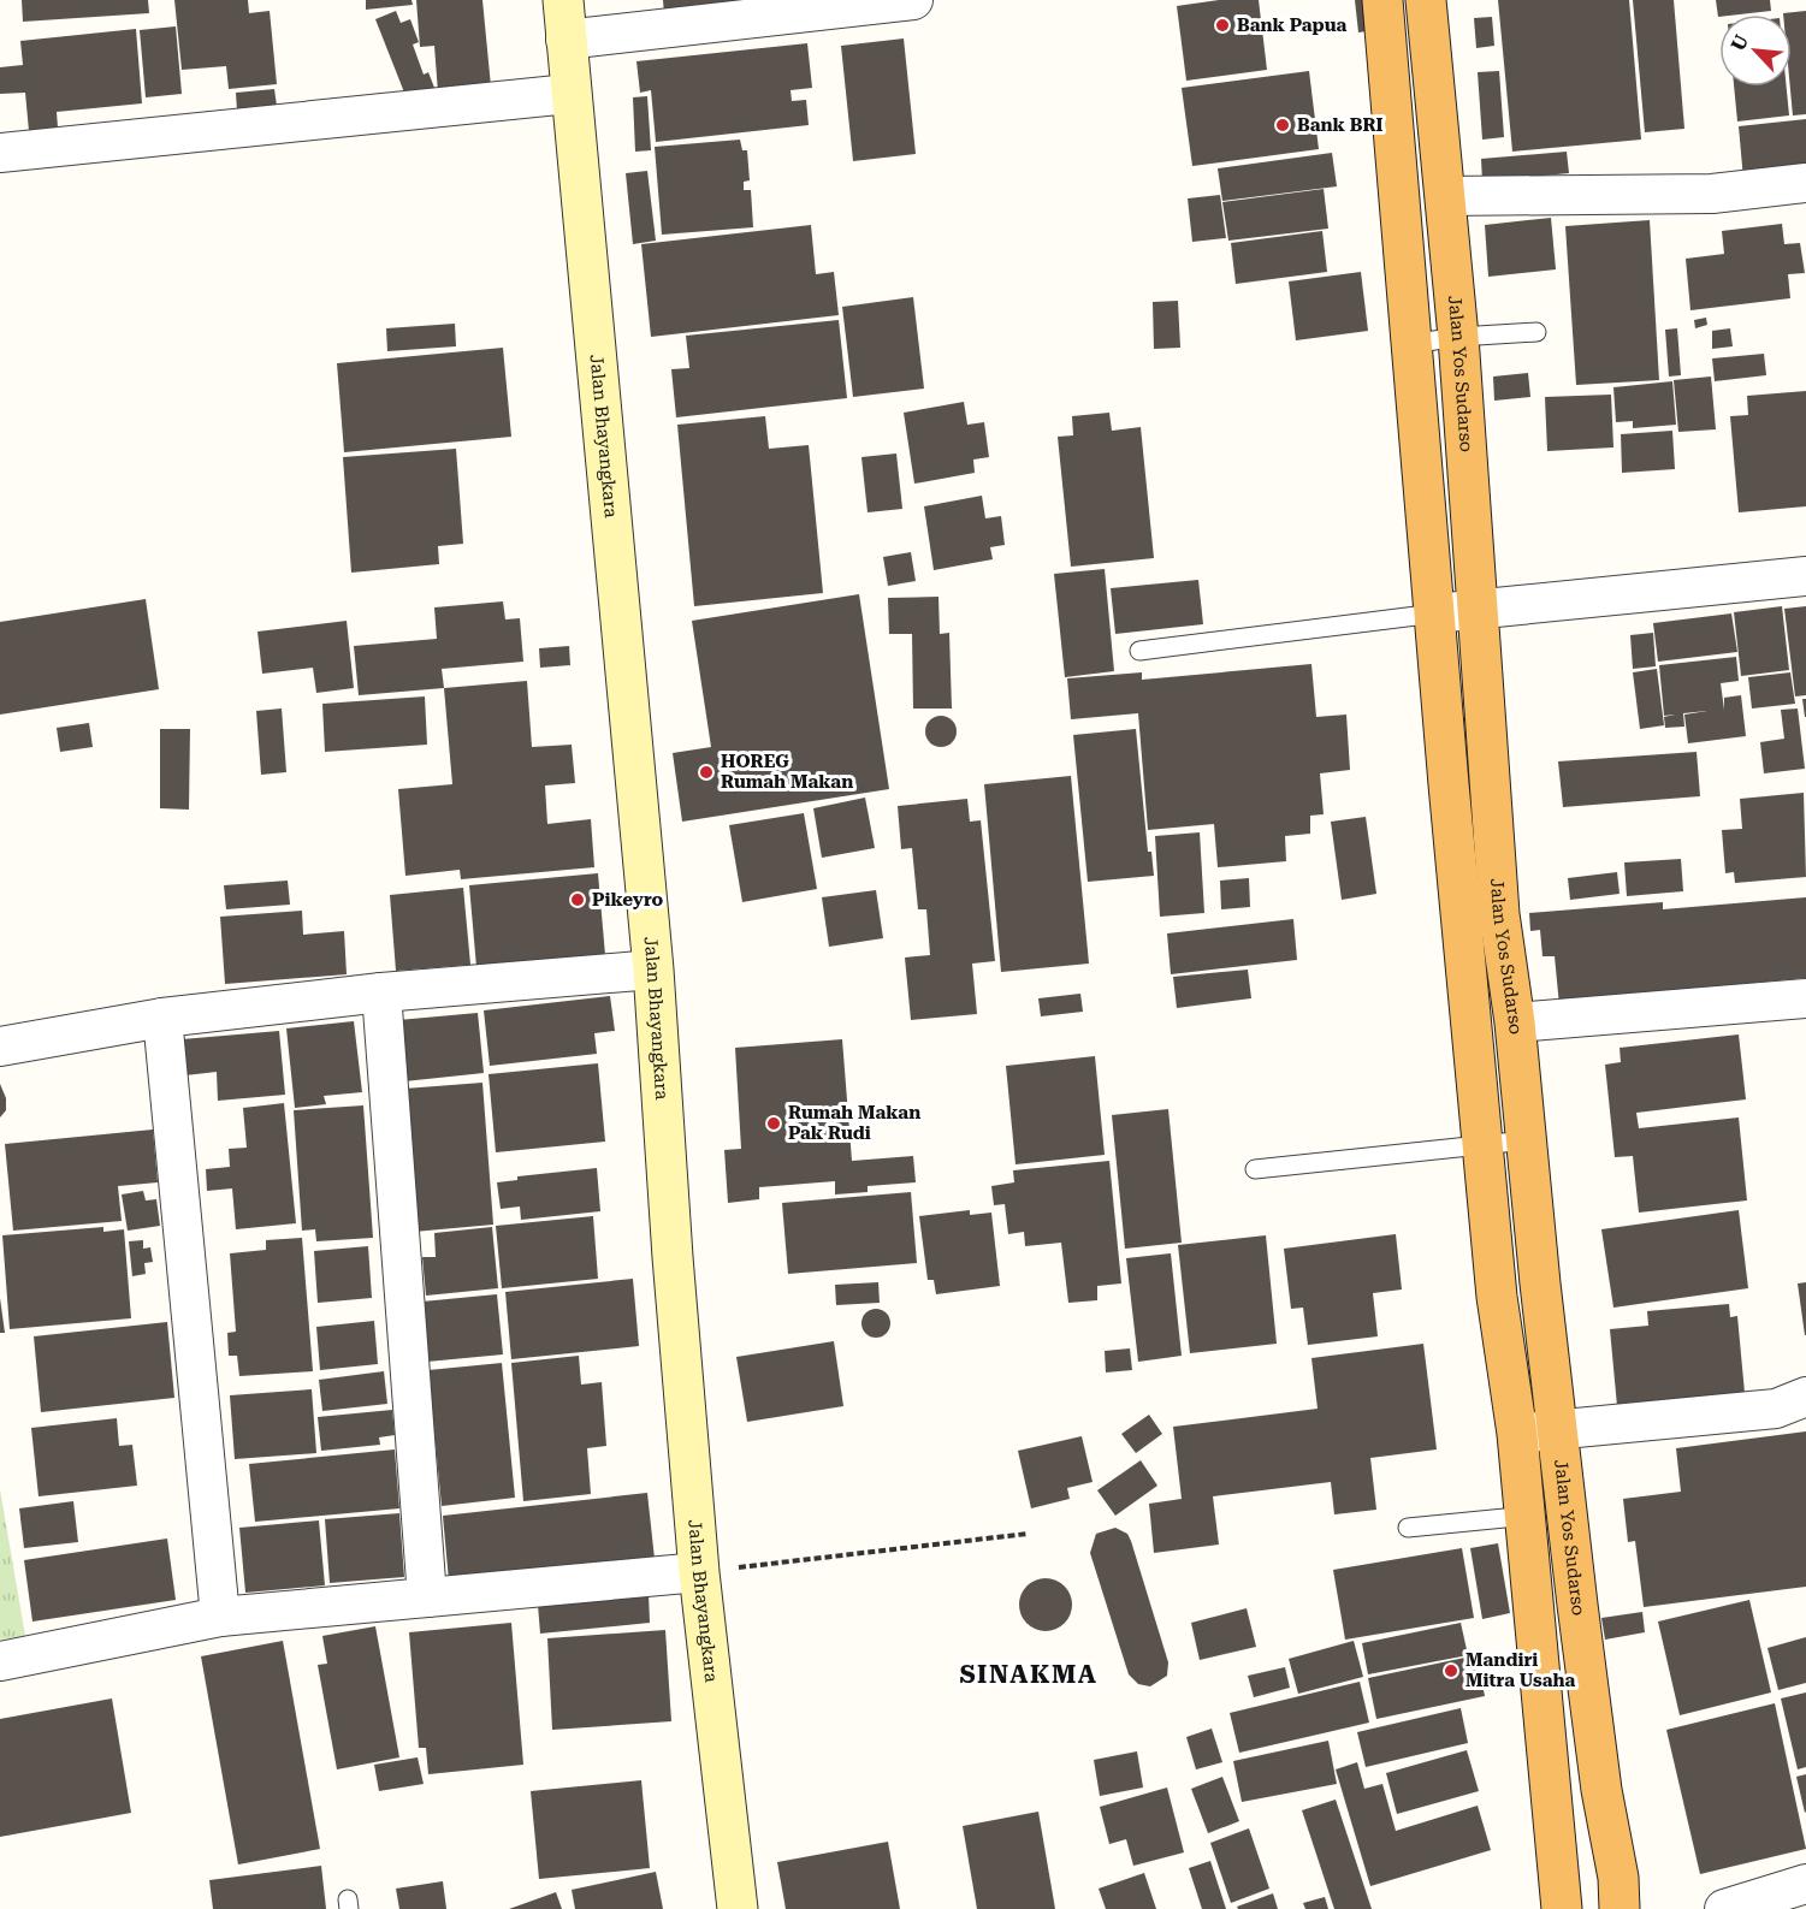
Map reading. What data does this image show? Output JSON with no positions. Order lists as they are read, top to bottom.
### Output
{
  "streets": {
    "highway": ["Jalan Yos Sudarso"],
    "main road": ["Jalan Bhayangkara"]
  },
  "districts": ["SINAKMA"],
  "places": [
    "Bank Papua",
    "Bank BRI",
    "HOREG Rumah Makan",
    "Pikeyro",
    "Rumah Makan Pak Rudi",
    "Mandiri Mitra Usaha"
  ],
  "north": "top left"
}
